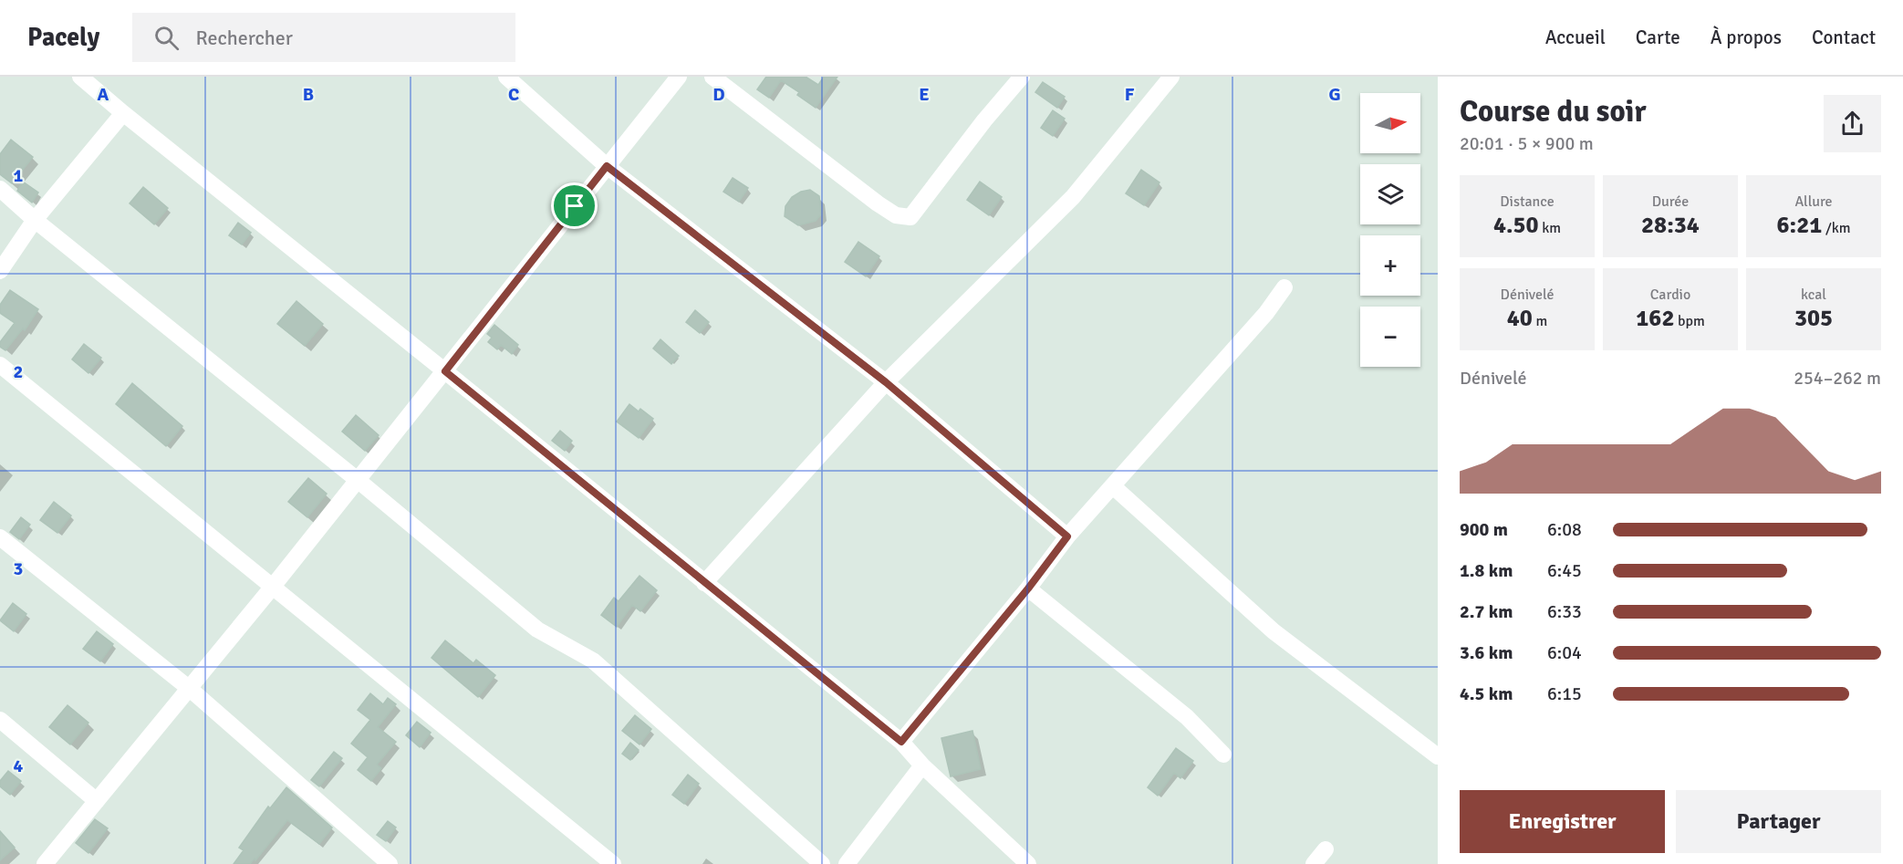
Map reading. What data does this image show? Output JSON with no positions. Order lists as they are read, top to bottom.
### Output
{
  "north": "right",
  "page": {
    "header": "Pacely",
    "search": "Rechercher",
    "nav": [
      "Accueil",
      "Carte",
      "À propos",
      "Contact"
    ],
    "heading": ["Course du soir", "20:01 · 5 × 900 m"],
    "map_buttons": ["+", "−"],
    "stats": [
      ["Distance", "4.50 km"],
      ["Durée", "28:34"],
      ["Allure", "6:21 /km"],
      ["Dénivelé", "40 m"],
      ["Cardio", "162 bpm"],
      ["kcal", "305"]
    ],
    "chart": ["Dénivelé", "254–262 m"],
    "list": [
      {
        "name": "900 m",
        "note": "6:08"
      },
      {
        "name": "1.8 km",
        "note": "6:45"
      },
      {
        "name": "2.7 km",
        "note": "6:33"
      },
      {
        "name": "3.6 km",
        "note": "6:04"
      },
      {
        "name": "4.5 km",
        "note": "6:15"
      }
    ],
    "buttons": ["Enregistrer", "Partager"]
  },
  "grid": {
    "columns": [
      "A",
      "B",
      "C",
      "D",
      "E",
      "F",
      "G"
    ],
    "rows": [
      "1",
      "2",
      "3",
      "4"
    ]
  }
}
